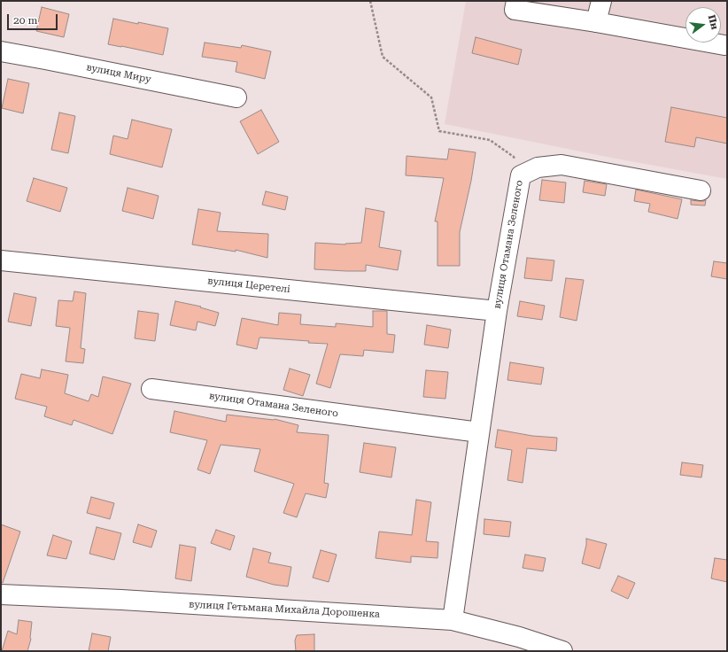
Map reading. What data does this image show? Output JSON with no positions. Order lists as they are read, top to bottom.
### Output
{
  "streets": {
    "street": [
      "вулиця Миру",
      "вулиця Отамана Зеленого",
      "вулиця Церетелі",
      "вулиця Гетьмана Михайла Дорошенка"
    ]
  },
  "crossings": [
    ["вулиця Отамана Зеленого", "вулиця Церетелі"],
    ["вулиця Отамана Зеленого", "вулиця Гетьмана Михайла Дорошенка"]
  ],
  "scale_bar": "20 m",
  "north": "right"
}
